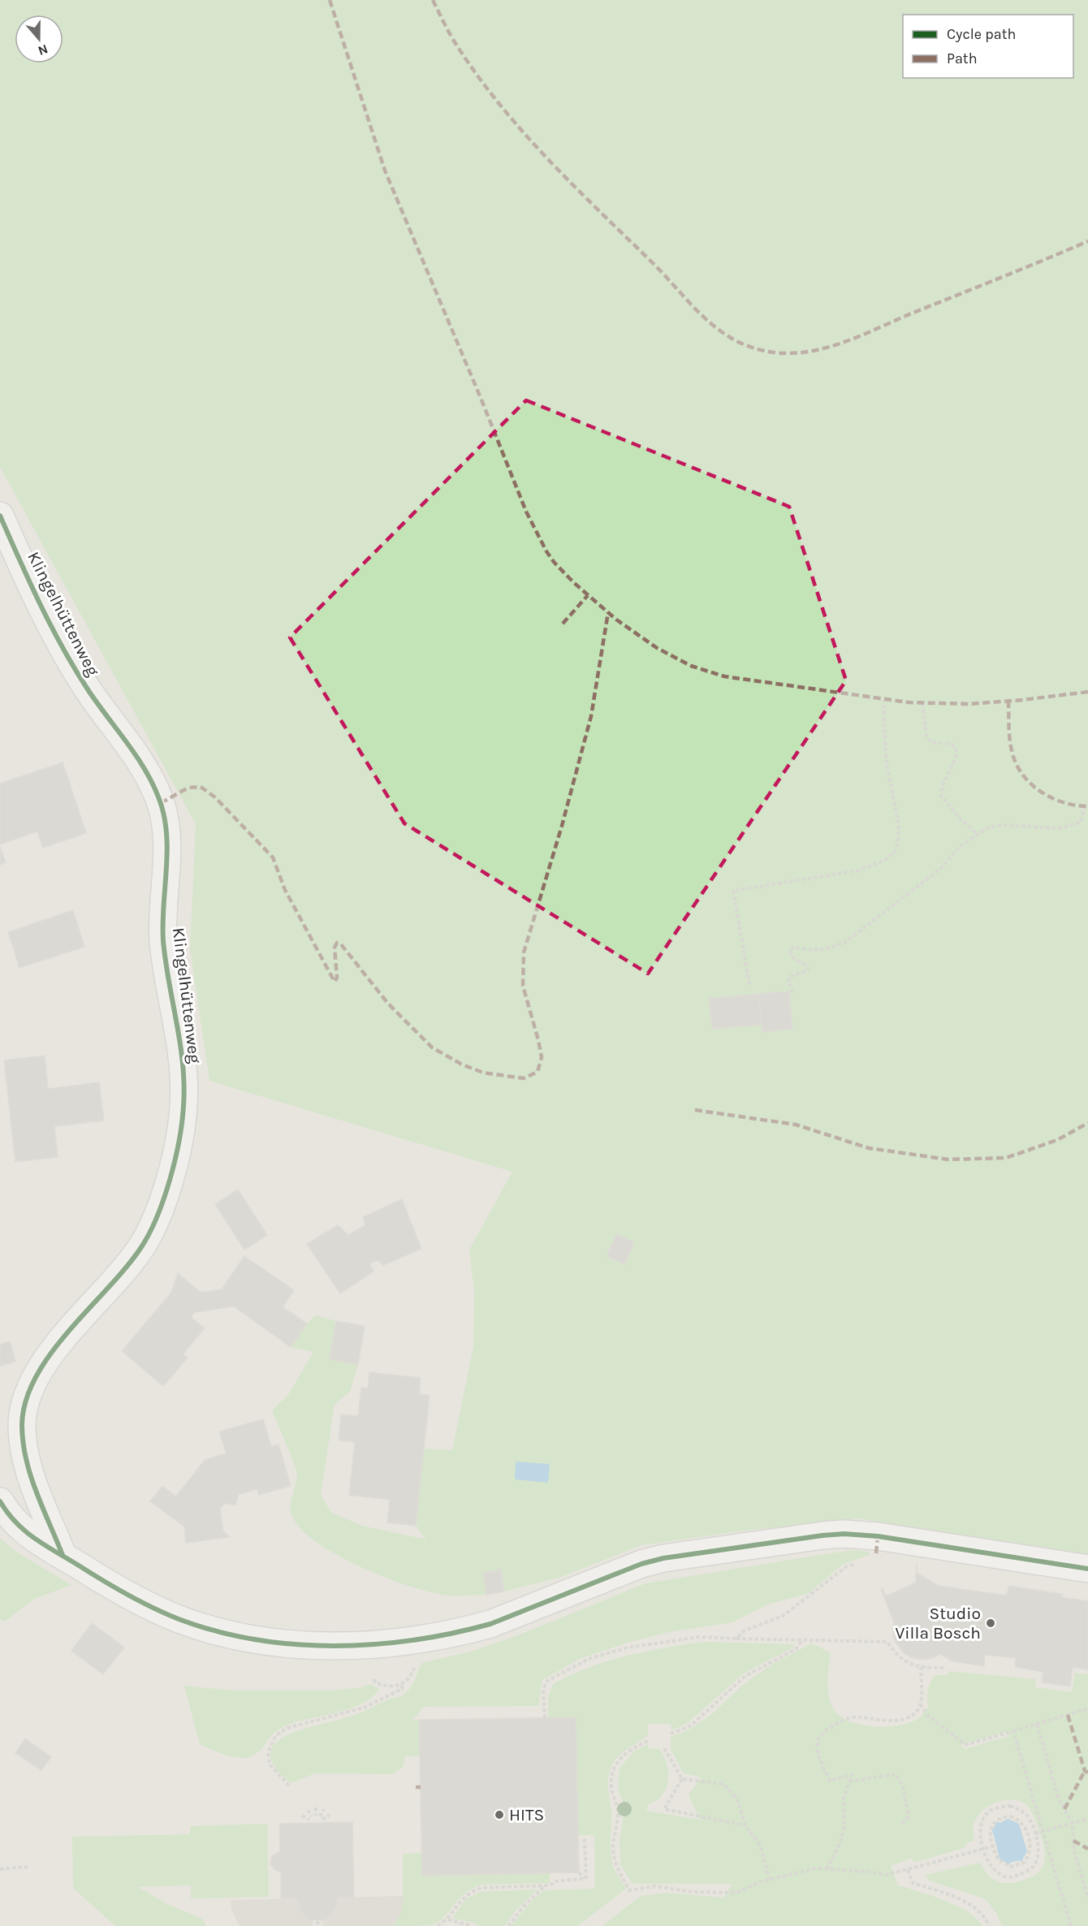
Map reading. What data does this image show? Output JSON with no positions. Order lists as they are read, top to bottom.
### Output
{
  "streets": {
    "street": ["Klingelhüttenweg"]
  },
  "places": ["Studio Villa Bosch", "HITS"],
  "legend": ["Cycle path", "Path"],
  "north": "bottom"
}
